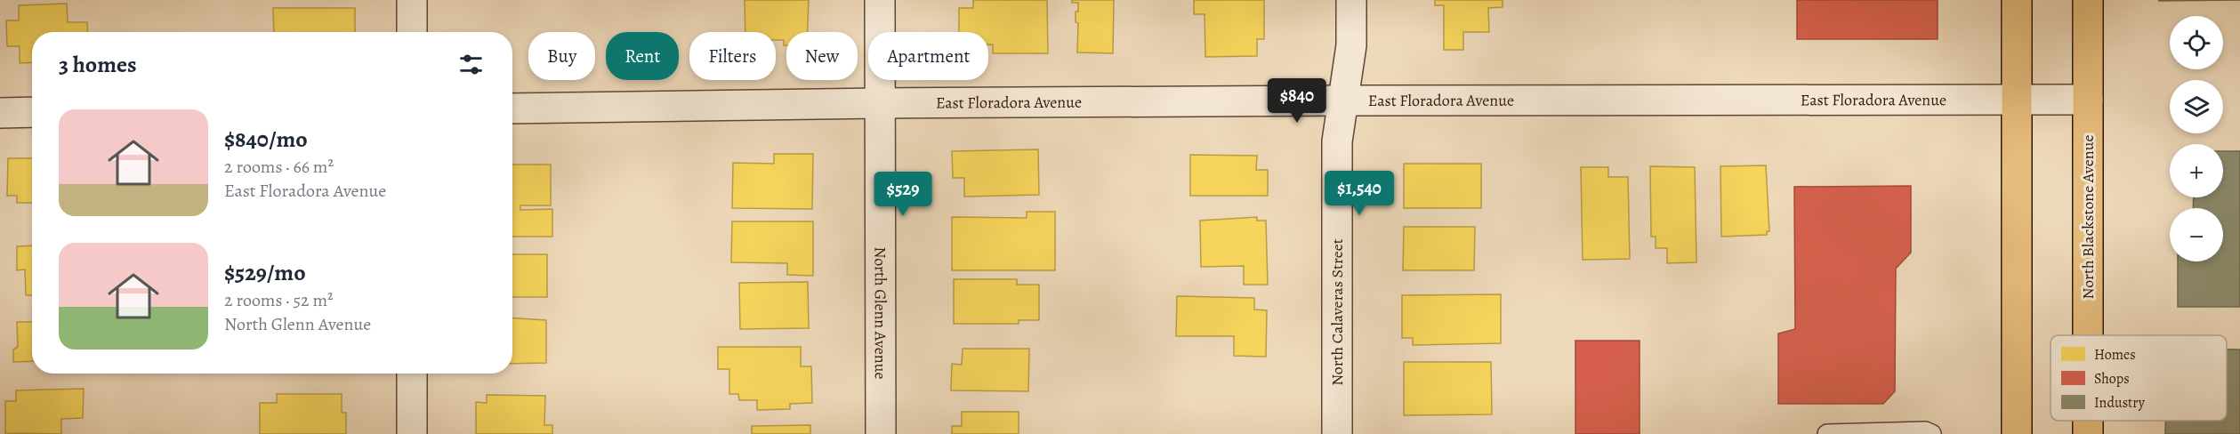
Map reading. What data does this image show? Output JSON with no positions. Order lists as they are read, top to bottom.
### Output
{
  "streets": {
    "main road": ["North Blackstone Avenue"],
    "street": ["East Floradora Avenue", "North Calaveras Street", "North Glenn Avenue"]
  },
  "crossings": [
    ["East Floradora Avenue", "North Blackstone Avenue"],
    ["East Floradora Avenue", "North Calaveras Street"],
    ["East Floradora Avenue", "North Glenn Avenue"]
  ],
  "legend": ["Homes", "Shops", "Industry"],
  "page": {
    "map_buttons": ["+", "−"],
    "chip": [
      "Buy",
      "Rent",
      "Filters",
      "New",
      "Apartment"
    ],
    "heading": "3 homes",
    "price": ["$840", "$1,540", "$529"],
    "list": [
      {
        "name": "$840/mo",
        "note": "2 rooms · 66 m² · East Floradora Avenue"
      },
      {
        "name": "$529/mo",
        "note": "2 rooms · 52 m² · North Glenn Avenue"
      }
    ]
  }
}
